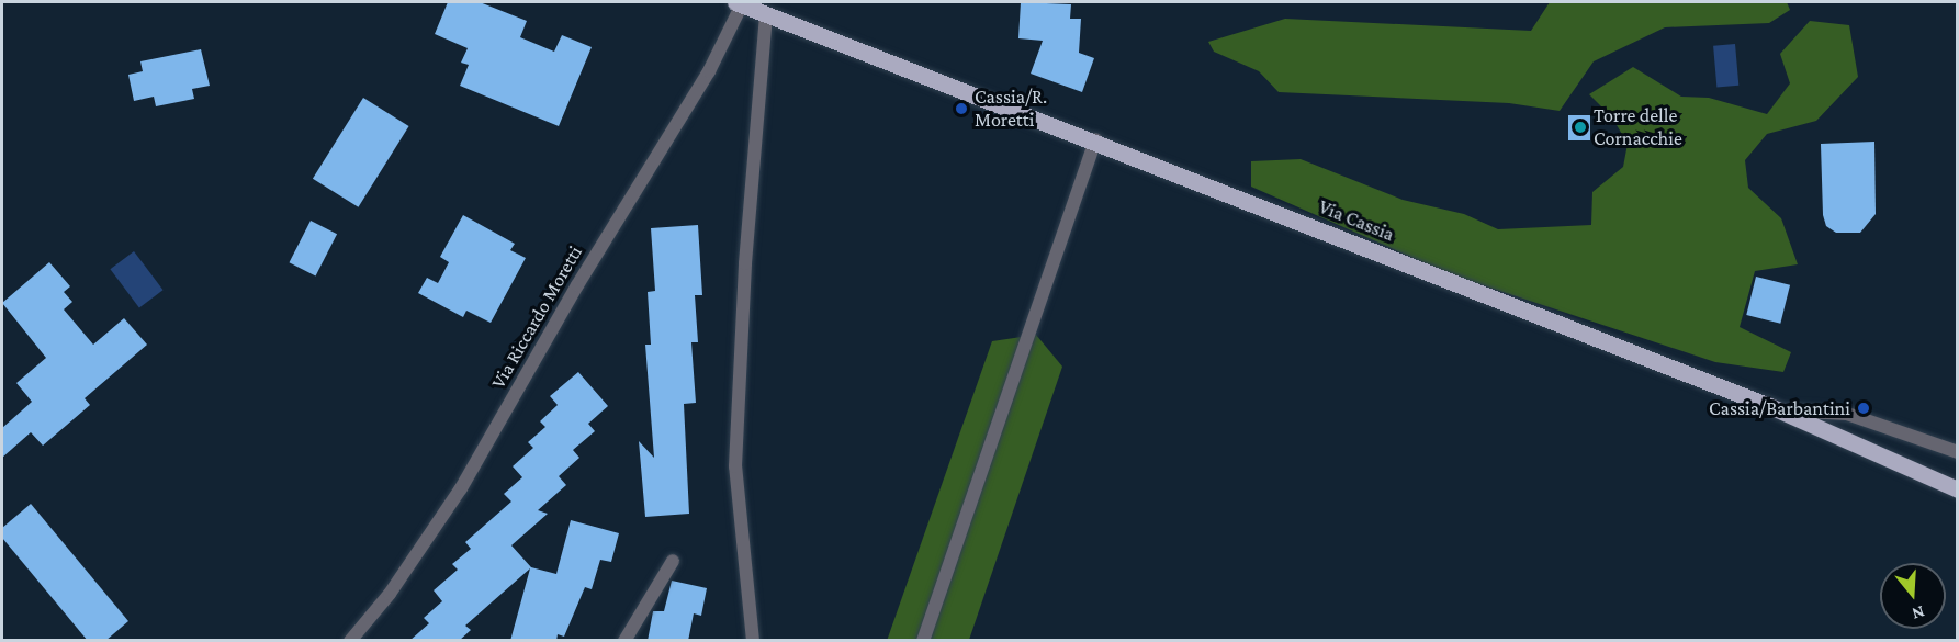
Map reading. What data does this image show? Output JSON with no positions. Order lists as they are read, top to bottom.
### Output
{
  "streets": {
    "main road": ["Via Cassia"],
    "street": ["Via Riccardo Moretti"]
  },
  "crossings": [
    ["Via Cassia", "Via Riccardo Moretti"]
  ],
  "places": ["Cassia/R. Moretti", "Torre delle Cornacchie", "Cassia/Barbantini"],
  "north": "bottom"
}
